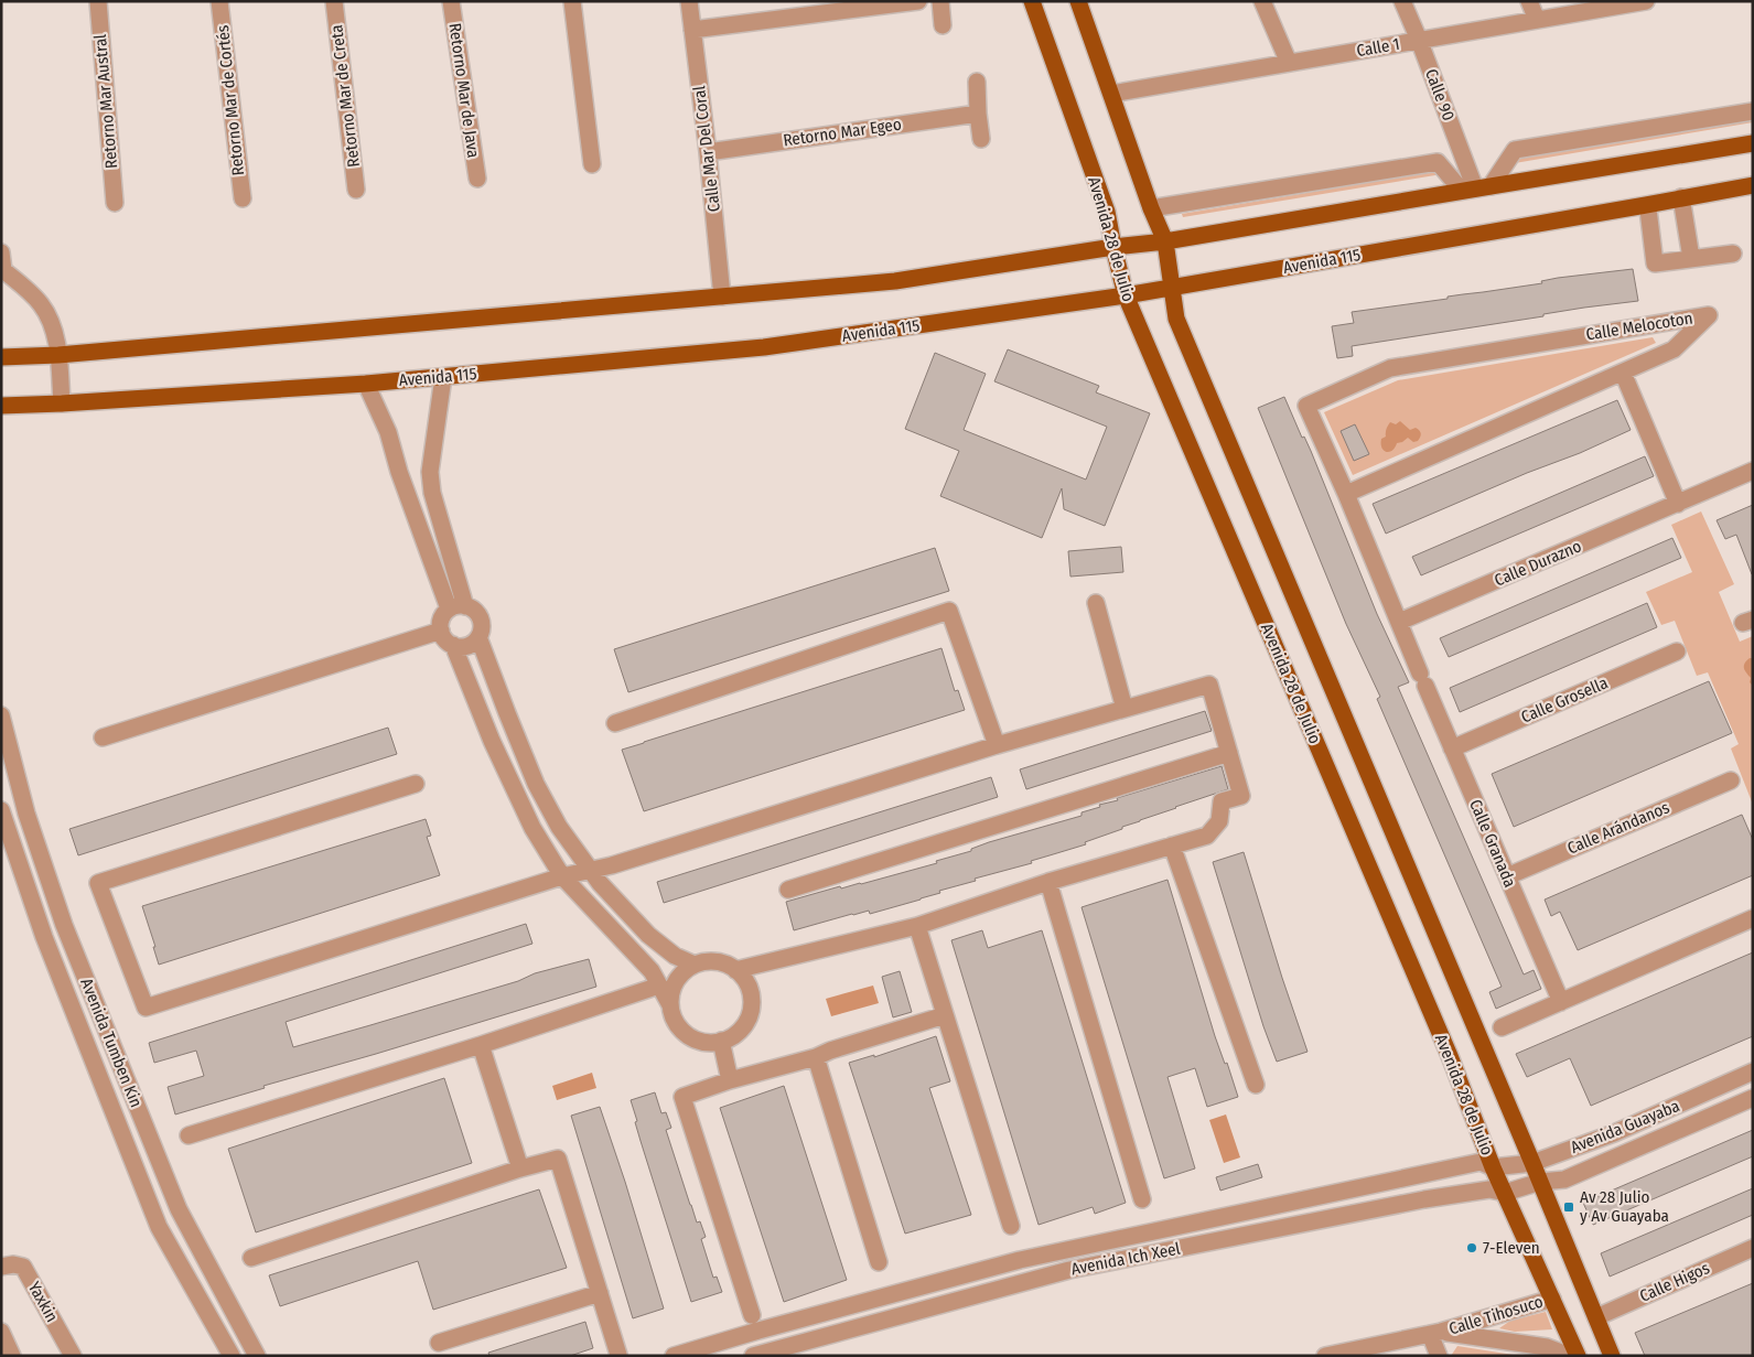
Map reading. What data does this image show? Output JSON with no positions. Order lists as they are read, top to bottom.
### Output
{
  "streets": {
    "main road": ["Avenida 28 de Julio", "Avenida 115"],
    "street": [
      "Calle 1",
      "Retorno Mar de Java",
      "Calle 90",
      "Retorno Mar de Creta",
      "Retorno Mar de Cortés",
      "Retorno Mar Austral",
      "Retorno Mar Egeo",
      "Calle Mar Del Coral",
      "Calle Melocoton",
      "Calle Durazno",
      "Calle Grosella",
      "Calle Arándanos",
      "Calle Granada",
      "Avenida Tumben Kin",
      "Avenida Guayaba",
      "Avenida Ich Xeel",
      "Calle Higos",
      "Yaxkin",
      "Calle Tihosuco"
    ]
  },
  "crossings": [
    ["Calle 1", "Calle 90"],
    ["Retorno Mar Egeo", "Calle Mar Del Coral"],
    ["Avenida 28 de Julio", "Avenida 115"],
    ["Avenida 28 de Julio", "Avenida Guayaba"],
    ["Avenida 28 de Julio", "Avenida Ich Xeel"],
    ["Avenida 28 de Julio", "Calle Tihosuco"],
    ["Calle Durazno", "Calle Granada"],
    ["Calle Grosella", "Calle Granada"],
    ["Calle Arándanos", "Calle Granada"],
    ["Avenida Guayaba", "Avenida Ich Xeel"]
  ],
  "places": {
    "transit": ["Av 28 Julio y Av Guayaba"],
    "other": ["7-Eleven"]
  }
}
